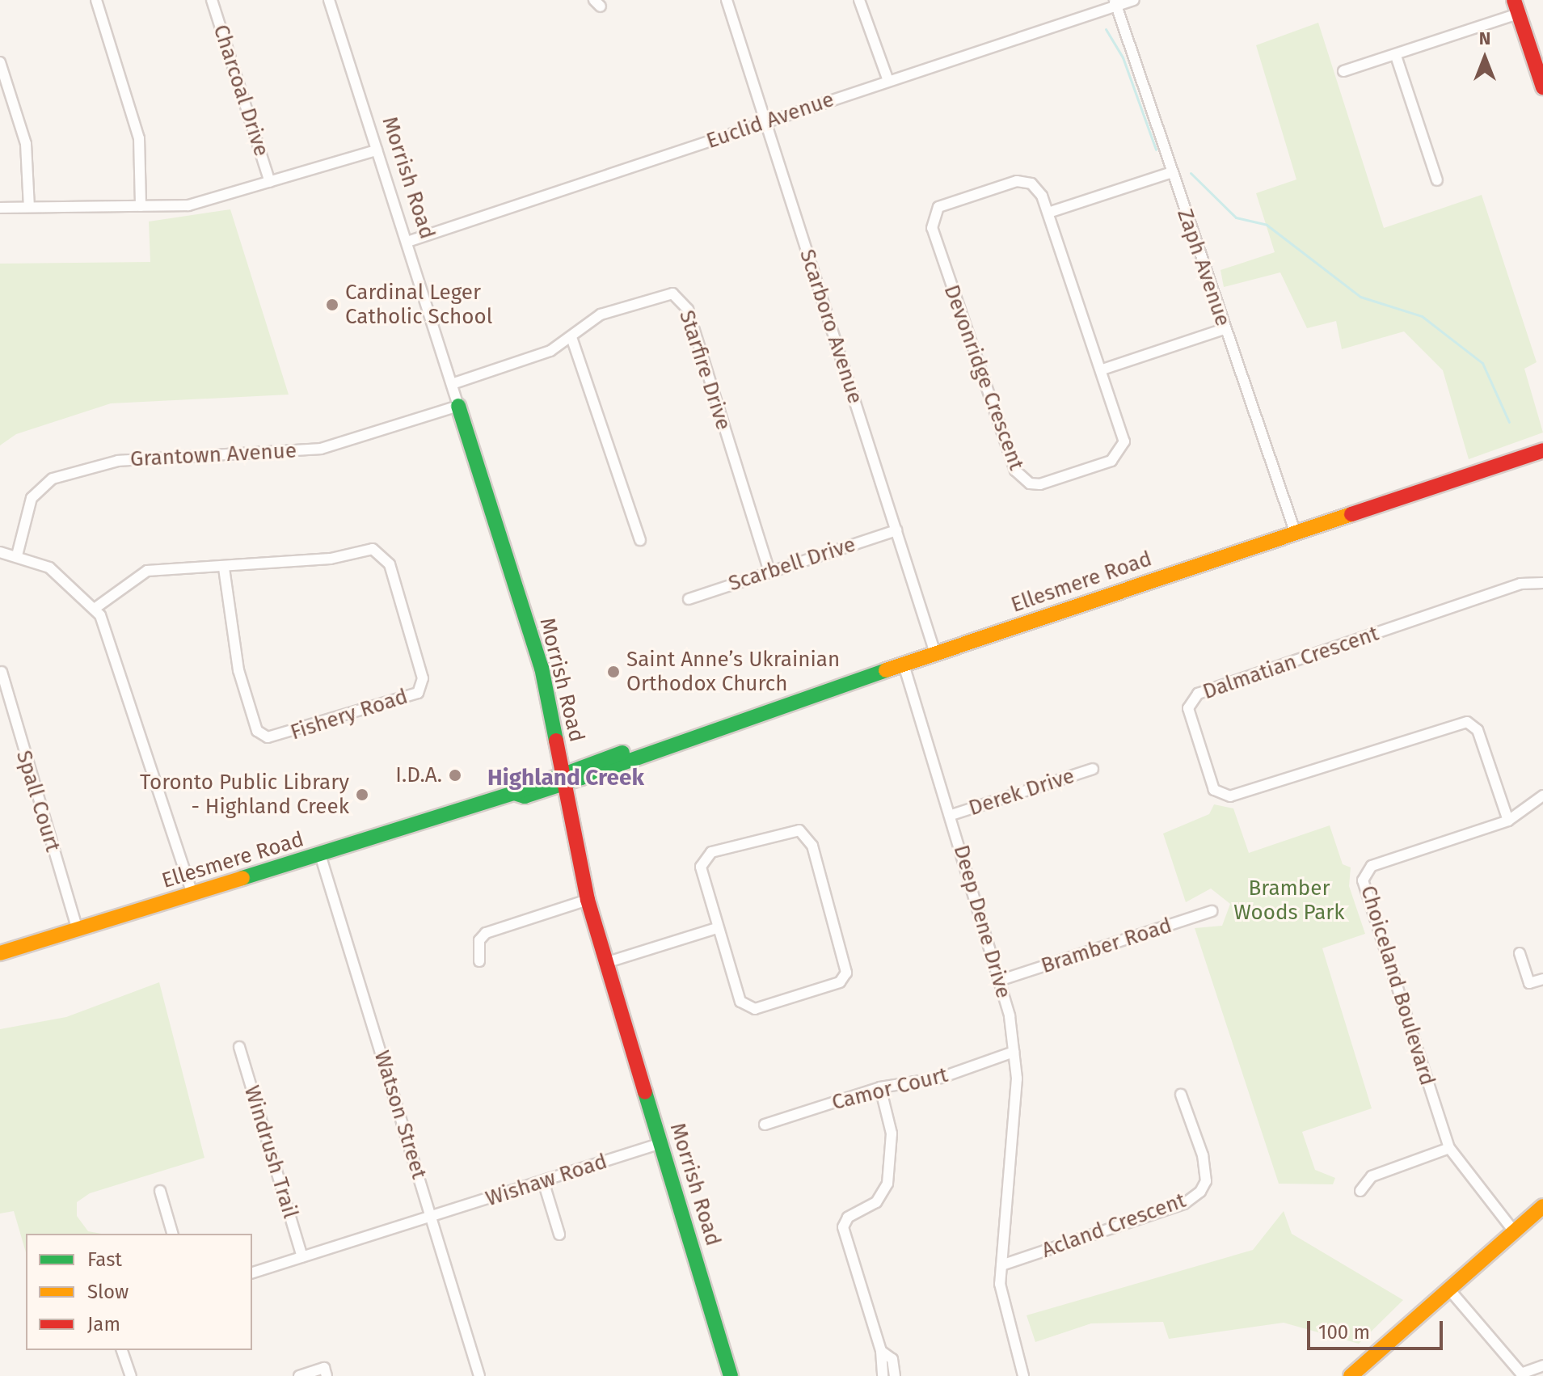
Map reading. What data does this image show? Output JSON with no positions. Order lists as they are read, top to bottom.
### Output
{
  "streets": {
    "main road": ["Morrish Road", "Ellesmere Road"],
    "street": [
      "Charcoal Drive",
      "Euclid Avenue",
      "Zaph Avenue",
      "Scarboro Avenue",
      "Starfire Drive",
      "Devonridge Crescent",
      "Grantown Avenue",
      "Scarbell Drive",
      "Dalmatian Crescent",
      "Fishery Road",
      "Derek Drive",
      "Spall Court",
      "Deep Dene Drive",
      "Bramber Road",
      "Choiceland Boulevard",
      "Camor Court",
      "Watson Street",
      "Windrush Trail",
      "Wishaw Road",
      "Acland Crescent"
    ]
  },
  "crossings": [
    ["Euclid Avenue", "Morrish Road"],
    ["Euclid Avenue", "Zaph Avenue"],
    ["Euclid Avenue", "Scarboro Avenue"],
    ["Morrish Road", "Starfire Drive"],
    ["Morrish Road", "Grantown Avenue"],
    ["Morrish Road", "Ellesmere Road"],
    ["Morrish Road", "Wishaw Road"],
    ["Zaph Avenue", "Ellesmere Road"],
    ["Scarboro Avenue", "Scarbell Drive"],
    ["Scarboro Avenue", "Ellesmere Road"],
    ["Starfire Drive", "Scarbell Drive"],
    ["Ellesmere Road", "Spall Court"],
    ["Ellesmere Road", "Deep Dene Drive"],
    ["Ellesmere Road", "Watson Street"],
    ["Dalmatian Crescent", "Choiceland Boulevard"],
    ["Derek Drive", "Deep Dene Drive"],
    ["Deep Dene Drive", "Bramber Road"],
    ["Deep Dene Drive", "Camor Court"],
    ["Deep Dene Drive", "Acland Crescent"],
    ["Watson Street", "Wishaw Road"],
    ["Windrush Trail", "Wishaw Road"]
  ],
  "districts": ["Highland Creek"],
  "parks": ["Bramber Woods Park"],
  "places": [
    "Cardinal Leger Catholic School",
    "Saint Anne’s Ukrainian Orthodox Church",
    "I.D.A.",
    "Toronto Public Library - Highland Creek"
  ],
  "legend": ["Fast", "Slow", "Jam"],
  "scale_bar": "100 m",
  "north": "top"
}
